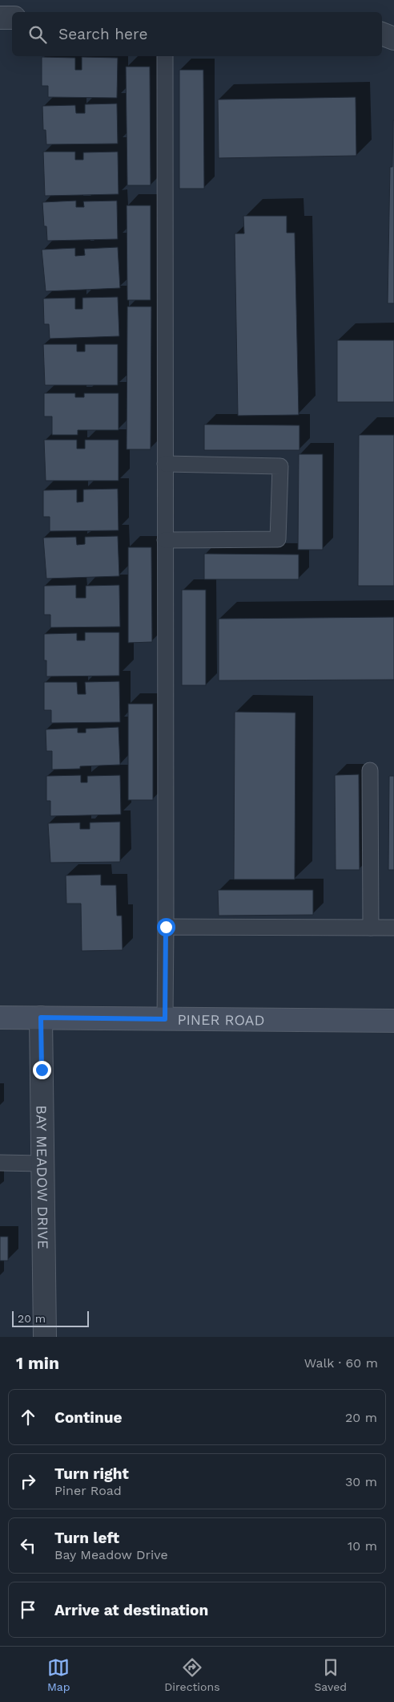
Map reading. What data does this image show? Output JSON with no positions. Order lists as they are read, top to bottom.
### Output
{
  "streets": {
    "main road": ["PINER ROAD"],
    "street": ["BAY MEADOW DRIVE"]
  },
  "crossings": [
    ["PINER ROAD", "BAY MEADOW DRIVE"]
  ],
  "scale_bar": "20 m",
  "page": {
    "search": "Search here",
    "scale": "20 m",
    "heading": ["1 min", "Walk · 60 m"],
    "list": [
      ["Continue", "20 m"],
      ["Turn right", "Piner Road", "30 m"],
      ["Turn left", "Bay Meadow Drive", "10 m"],
      "Arrive at destination"
    ],
    "nav": ["Map", "Directions", "Saved"]
  }
}
